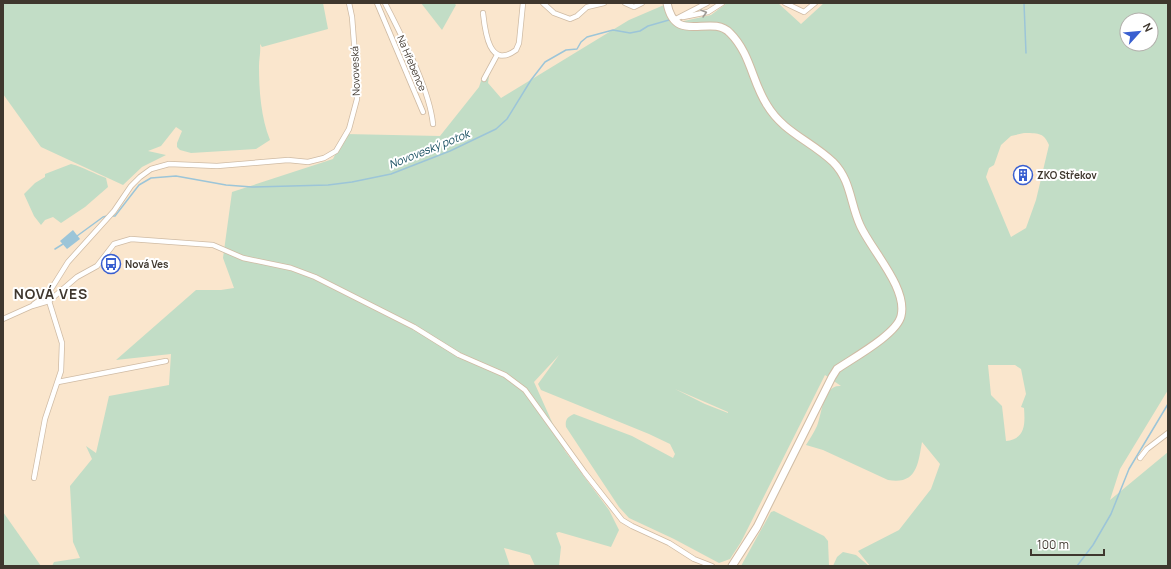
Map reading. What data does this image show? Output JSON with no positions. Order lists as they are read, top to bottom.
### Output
{
  "streets": {
    "street": ["Na Hřebence", "Novoveská"]
  },
  "districts": ["NOVÁ VES"],
  "water": ["Novoveský potok"],
  "places": {
    "building": ["ZKO Střekov"],
    "bus stop": ["Nová Ves"]
  },
  "scale_bar": "100 m",
  "north": "top right"
}
